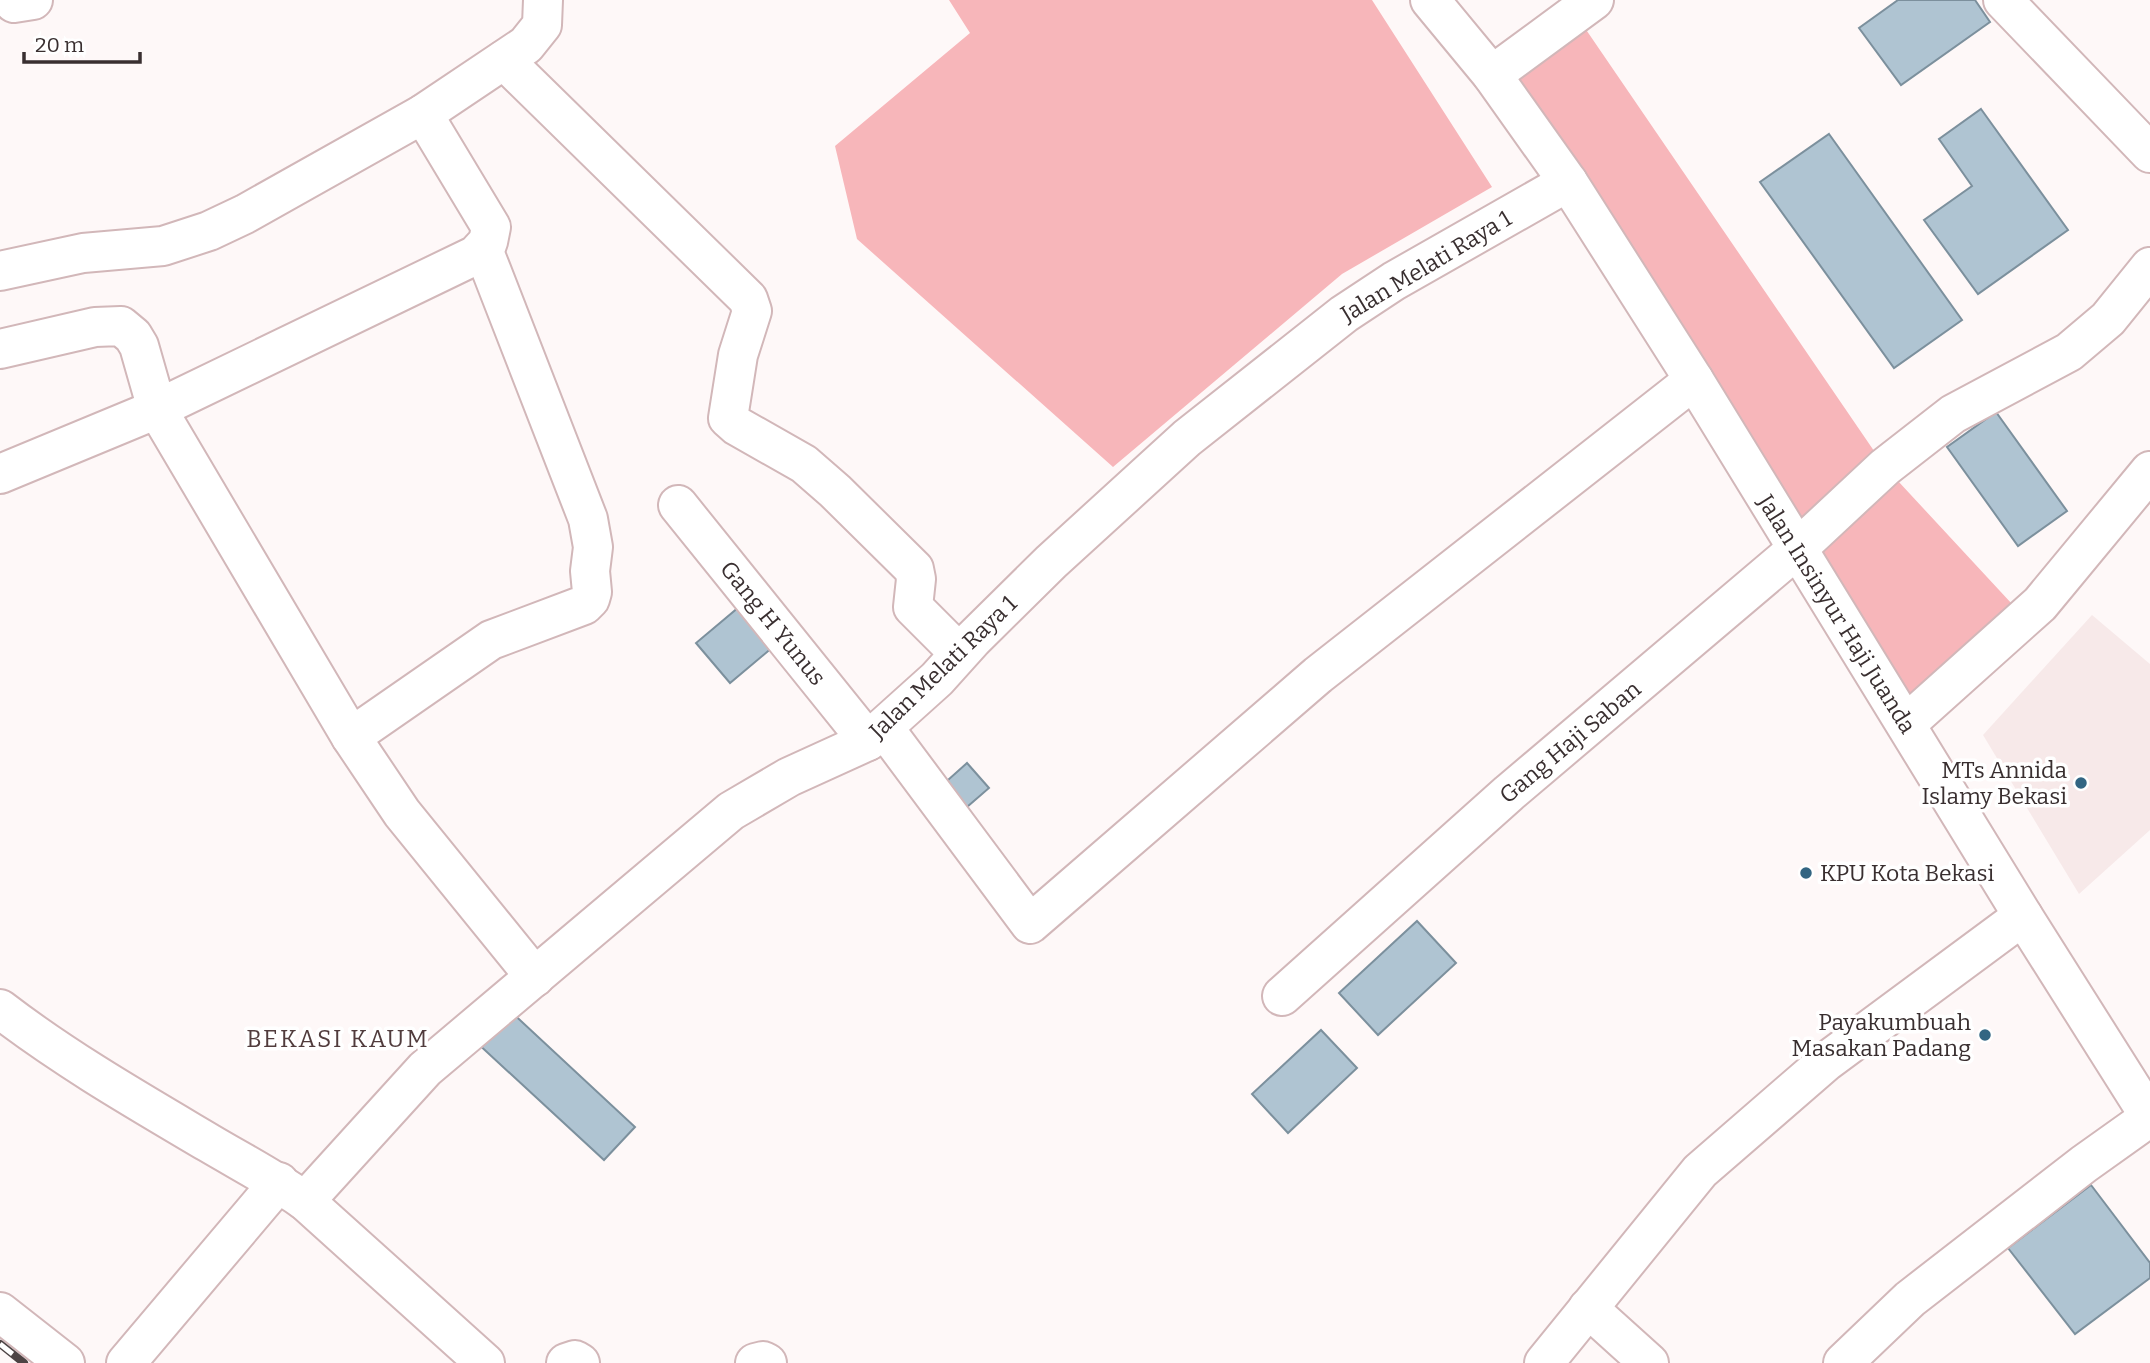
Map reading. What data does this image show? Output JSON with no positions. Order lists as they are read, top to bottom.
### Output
{
  "streets": {
    "street": [
      "Jalan Melati Raya 1",
      "Jalan Insinyur Haji Juanda",
      "Gang H Yunus",
      "Gang Haji Saban"
    ]
  },
  "crossings": [
    ["Jalan Melati Raya 1", "Jalan Insinyur Haji Juanda"],
    ["Jalan Melati Raya 1", "Gang H Yunus"],
    ["Jalan Insinyur Haji Juanda", "Gang H Yunus"],
    ["Jalan Insinyur Haji Juanda", "Gang Haji Saban"]
  ],
  "districts": ["BEKASI KAUM"],
  "places": ["MTs Annida Islamy Bekasi", "KPU Kota Bekasi", "Payakumbuah Masakan Padang"],
  "scale_bar": "20 m"
}
